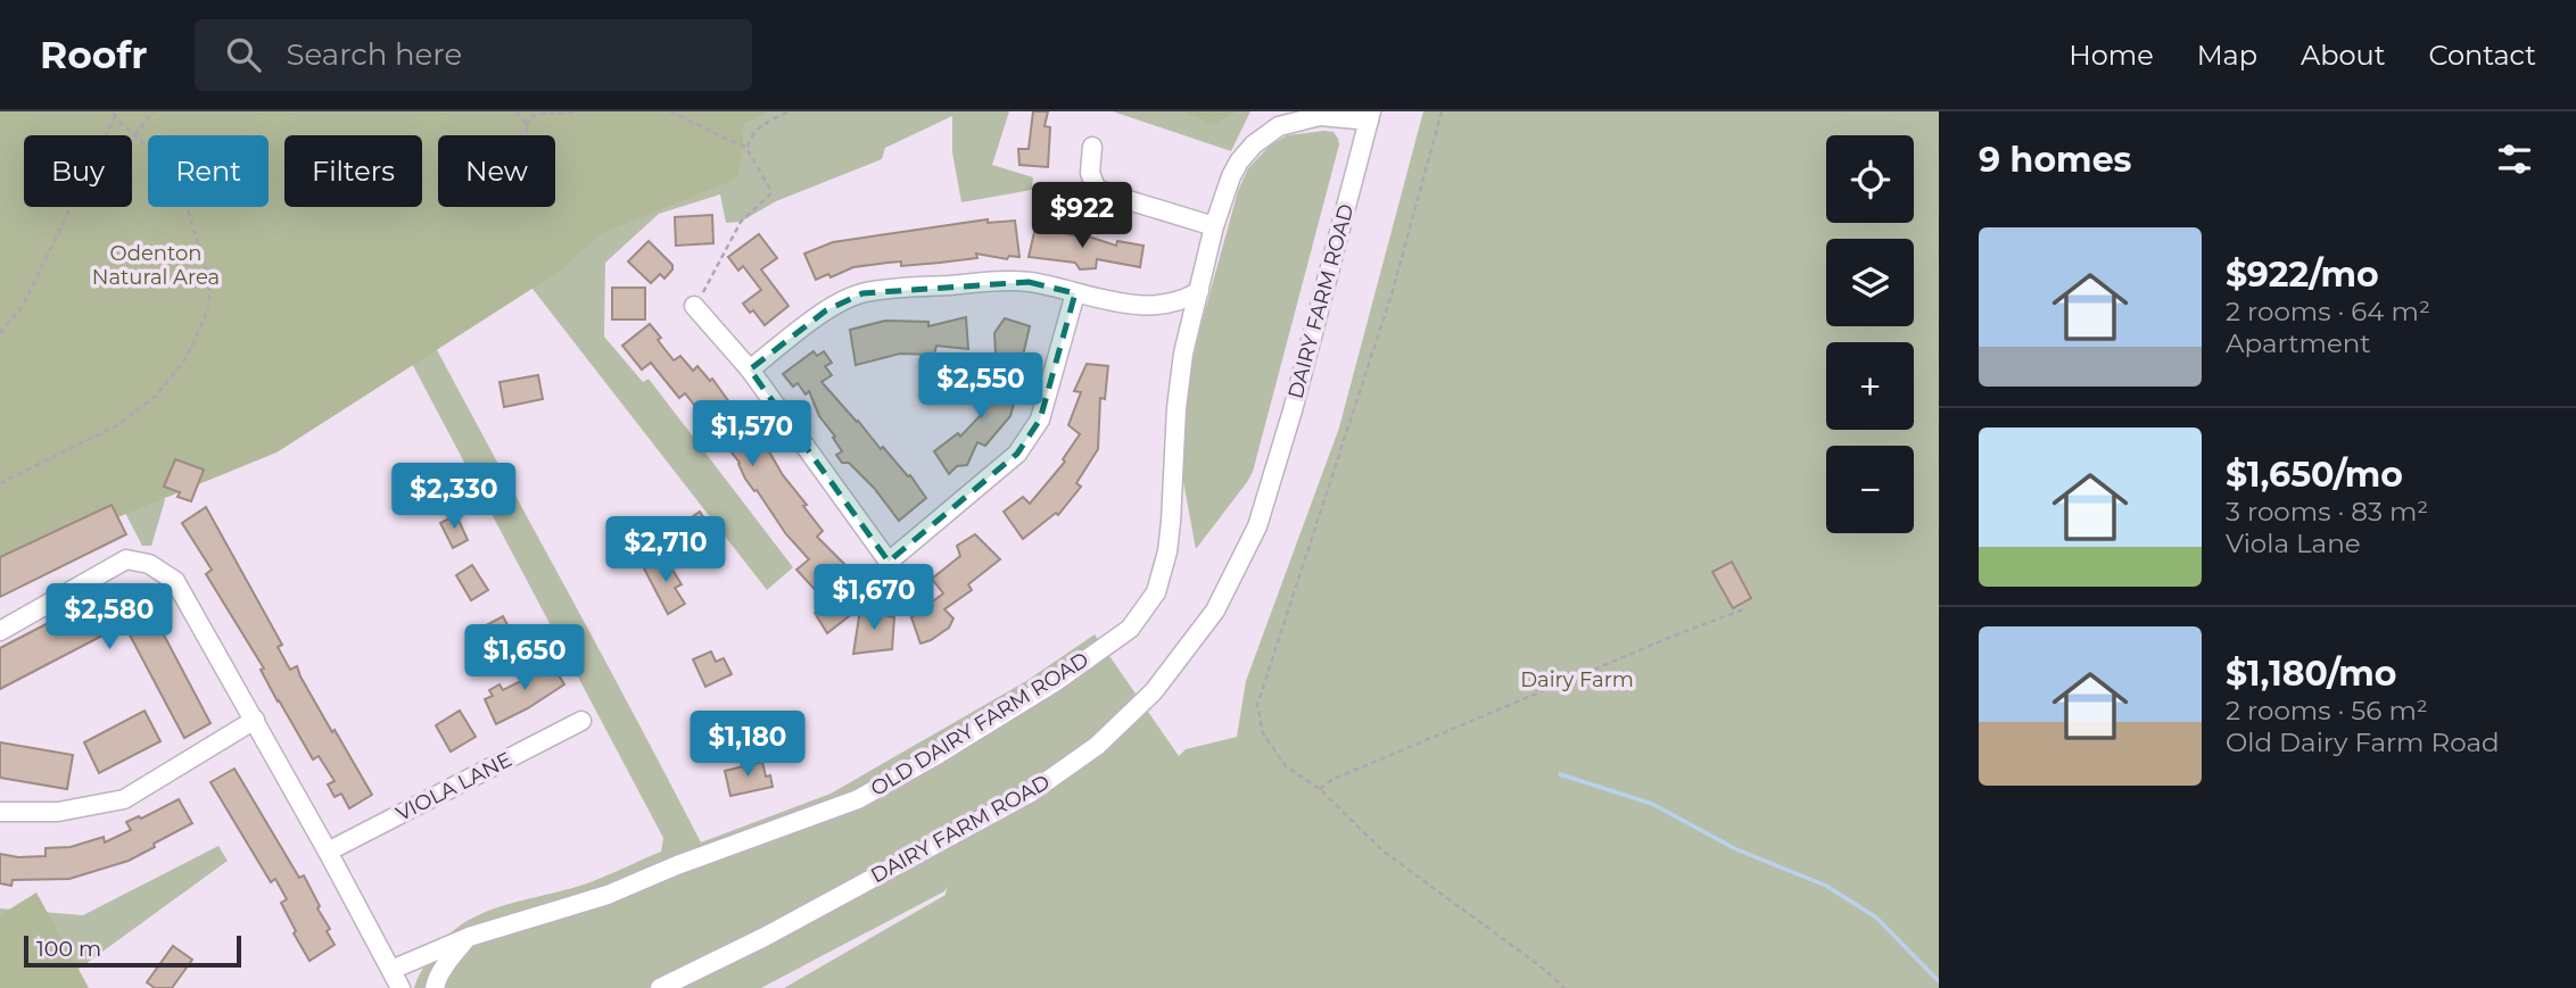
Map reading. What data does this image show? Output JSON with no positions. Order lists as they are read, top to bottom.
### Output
{
  "streets": {
    "street": ["DAIRY FARM ROAD", "OLD DAIRY FARM ROAD", "VIOLA LANE"]
  },
  "crossings": [
    ["DAIRY FARM ROAD", "OLD DAIRY FARM ROAD"]
  ],
  "parks": ["Odenton Natural Area", "Dairy Farm"],
  "scale_bar": "100 m",
  "page": {
    "header": "Roofr",
    "search": "Search here",
    "nav": [
      "Home",
      "Map",
      "About",
      "Contact"
    ],
    "heading": "9 homes",
    "map_buttons": ["+", "−"],
    "chip": [
      "Buy",
      "Rent",
      "Filters",
      "New"
    ],
    "price": [
      "$922",
      "$2,550",
      "$1,570",
      "$2,330",
      "$2,710",
      "$1,670",
      "$2,580",
      "$1,650",
      "$1,180"
    ],
    "list": [
      {
        "name": "$922/mo",
        "note": "2 rooms · 64 m² · Apartment"
      },
      {
        "name": "$1,650/mo",
        "note": "3 rooms · 83 m² · Viola Lane"
      },
      {
        "name": "$1,180/mo",
        "note": "2 rooms · 56 m² · Old Dairy Farm Road"
      }
    ],
    "scale": "100 m"
  }
}
